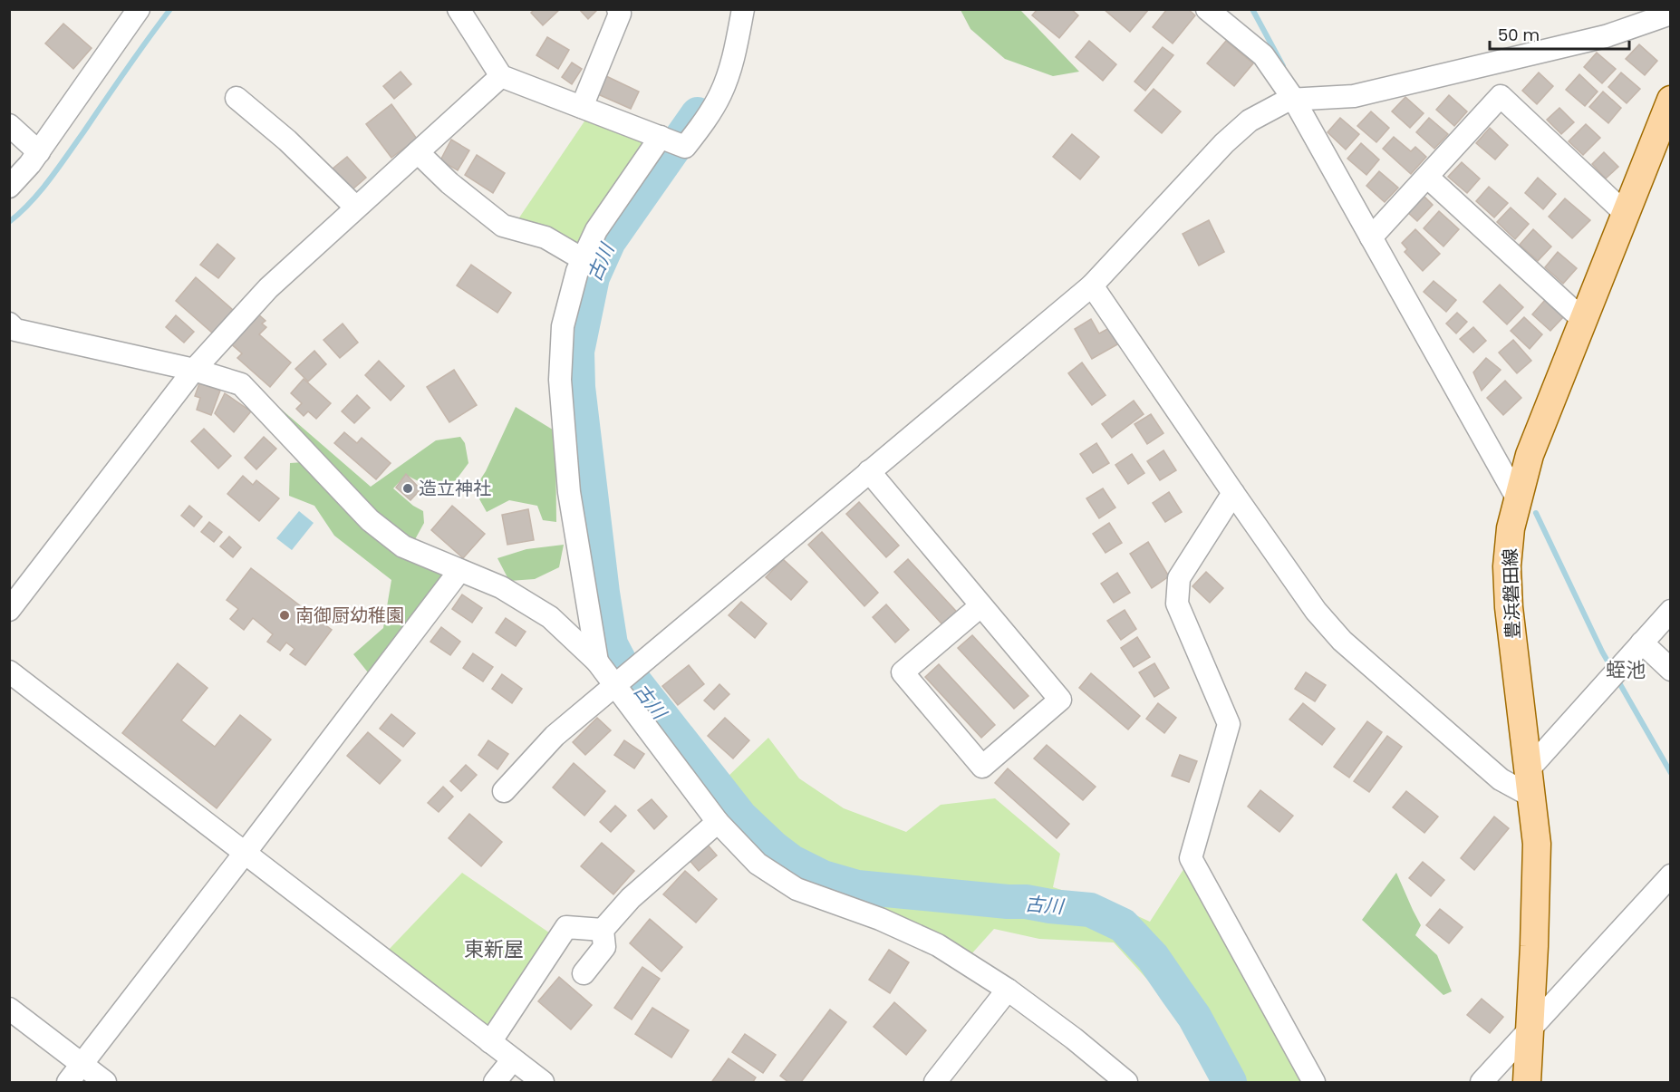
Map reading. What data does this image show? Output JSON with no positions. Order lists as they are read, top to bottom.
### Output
{
  "streets": {
    "main road": ["豊浜磐田線"]
  },
  "districts": ["蛭池", "東新屋"],
  "water": ["古川"],
  "places": ["造立神社", "南御厨幼稚園"],
  "scale_bar": "50 m"
}
